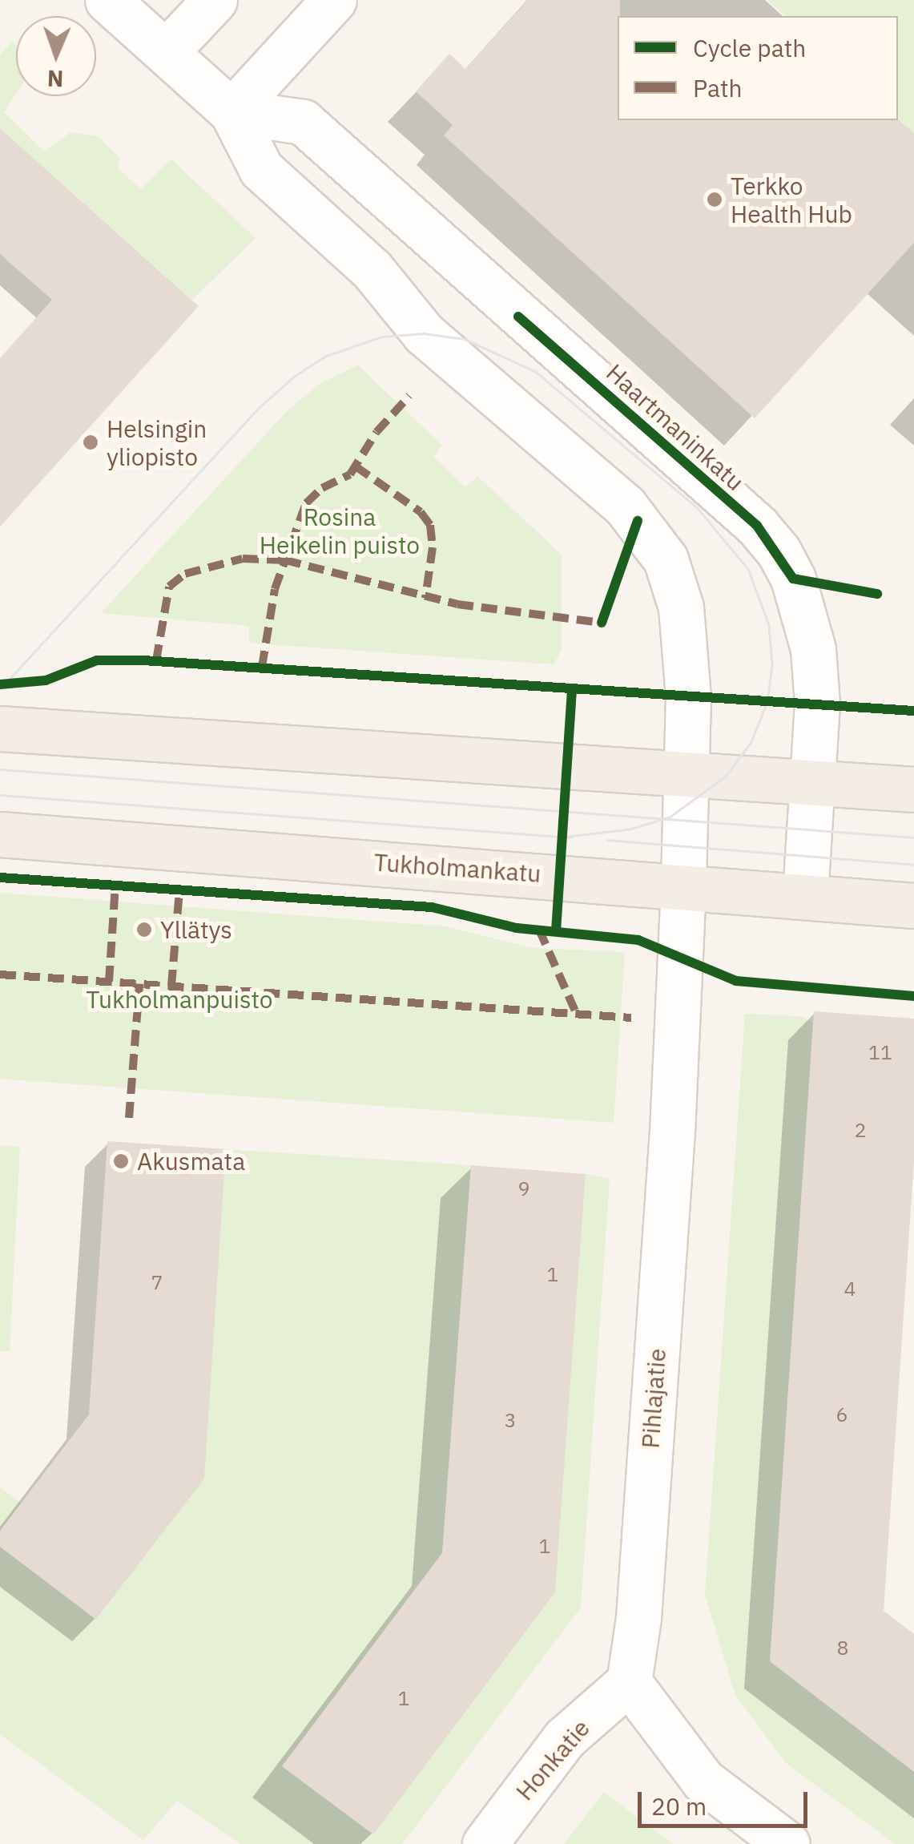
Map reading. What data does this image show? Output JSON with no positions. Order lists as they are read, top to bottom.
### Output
{
  "streets": {
    "main road": [
      "Haartmaninkatu",
      "Tukholmankatu",
      "Pihlajatie",
      "Honkatie"
    ]
  },
  "crossings": [
    ["Haartmaninkatu", "Tukholmankatu"],
    ["Tukholmankatu", "Pihlajatie"],
    ["Pihlajatie", "Honkatie"]
  ],
  "parks": ["Rosina Heikelin puisto", "Tukholmanpuisto"],
  "places": [
    "Terkko Health Hub",
    "Helsingin yliopisto",
    "Yllätys",
    "Akusmata"
  ],
  "house_numbers": [
    "11",
    "2",
    "9",
    "1",
    "7",
    "4",
    "6",
    "3",
    "1",
    "8",
    "1"
  ],
  "legend": ["Cycle path", "Path"],
  "scale_bar": "20 m",
  "north": "bottom"
}
